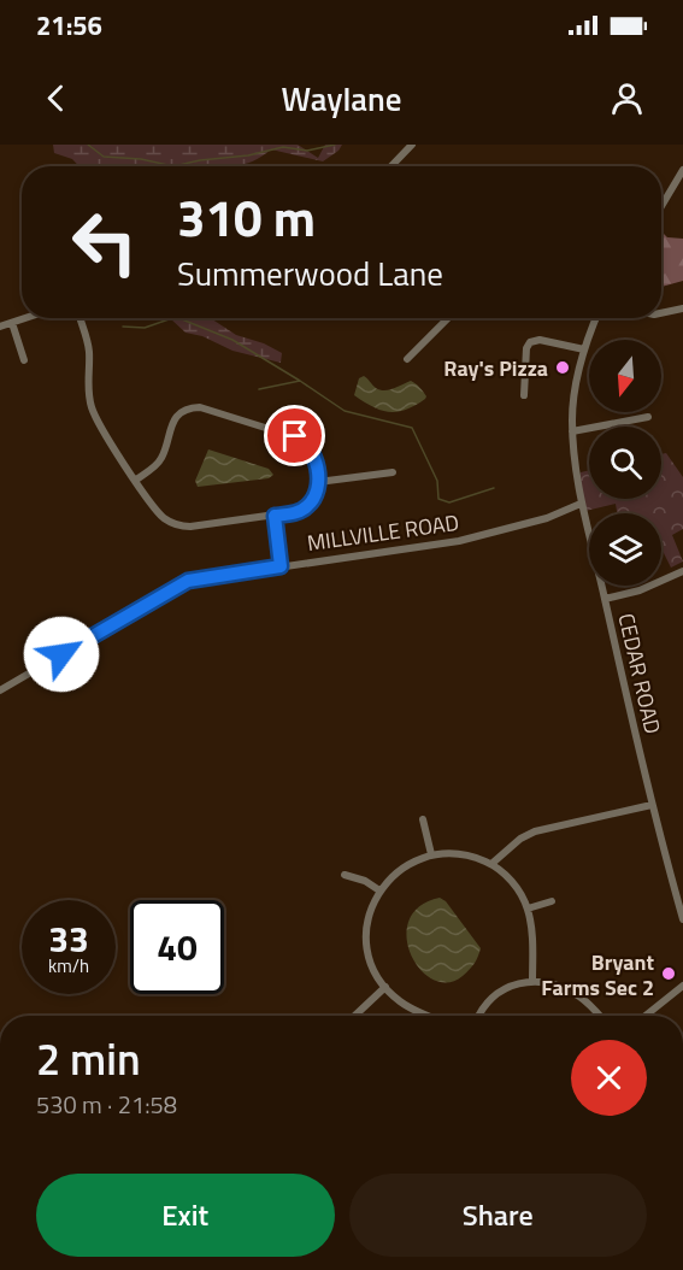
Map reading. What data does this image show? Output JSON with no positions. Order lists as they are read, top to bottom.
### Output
{
  "streets": {
    "street": ["MILLVILLE ROAD", "CEDAR ROAD"]
  },
  "crossings": [
    ["MILLVILLE ROAD", "CEDAR ROAD"]
  ],
  "places": ["Ray's Pizza", "Bryant Farms Sec 2"],
  "north": "bottom",
  "page": {
    "status": "21:56",
    "header": "Waylane",
    "turn": ["310 m", "Summerwood Lane"],
    "speed": "33 km/h",
    "limit": "40",
    "heading": ["2 min", "530 m · 21:58"],
    "buttons": ["Exit", "Share"]
  }
}
